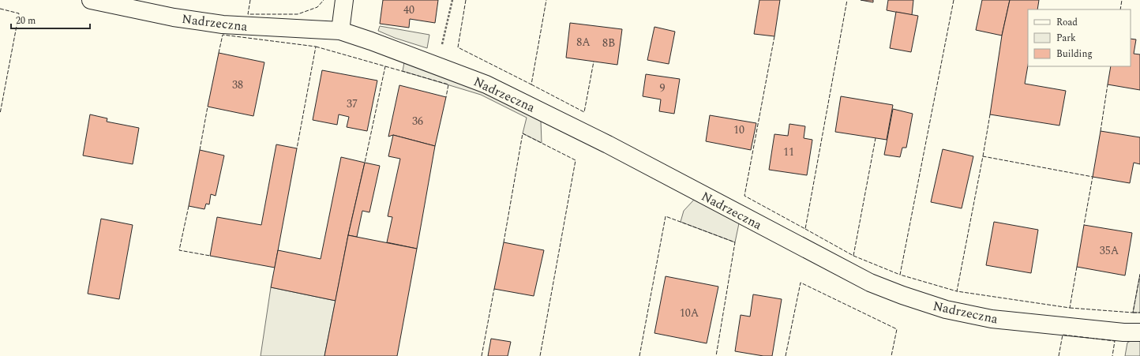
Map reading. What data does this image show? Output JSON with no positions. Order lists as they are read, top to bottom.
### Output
{
  "streets": {
    "street": ["Nadrzeczna"]
  },
  "house_numbers": [
    "40",
    "8A",
    "8B",
    "38",
    "9",
    "37",
    "36",
    "10",
    "11",
    "35A",
    "10A"
  ],
  "legend": ["Road", "Park", "Building"],
  "scale_bar": "20 m"
}
